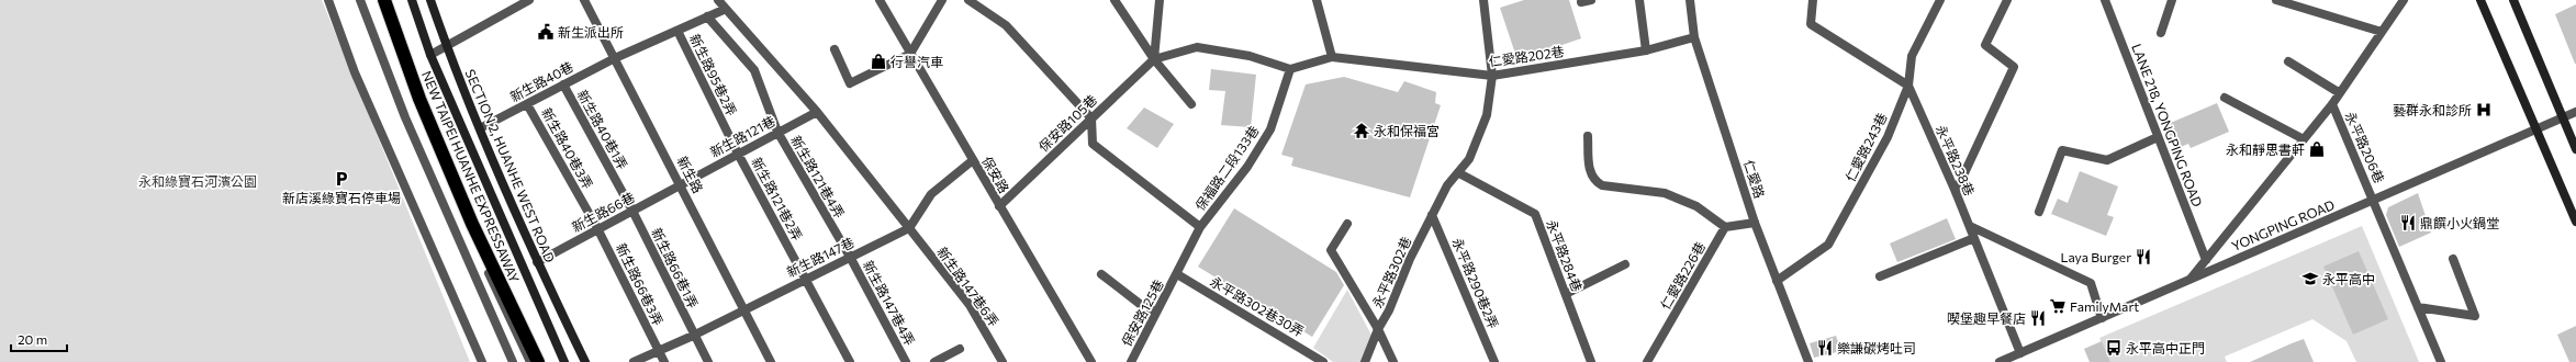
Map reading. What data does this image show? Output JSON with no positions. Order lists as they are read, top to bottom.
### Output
{
  "streets": {
    "highway": ["NEW TAIPEI HUANHE EXPRESSAWAY"],
    "main road": ["SECTION 2, HUANHE WEST ROAD"],
    "street": [
      "仁愛路202巷",
      "新生路95巷2弄",
      "新生路40巷",
      "保安路105巷",
      "LANE 218, YONGPING ROAD",
      "新生路40巷1弄",
      "新生路121巷",
      "仁愛路243巷",
      "永平路206巷",
      "新生路40巷3弄",
      "永平路238巷",
      "保福路二段133巷",
      "新生路",
      "保安路",
      "新生路121巷4弄",
      "仁愛路",
      "新生路121巷2弄",
      "新生路66巷",
      "YONGPING ROAD",
      "永平路284巷",
      "新生路147巷",
      "新生路66巷1弄",
      "永平路302巷",
      "仁愛路226巷",
      "永平路290巷2弄",
      "新生路66巷3弄",
      "新生路147巷6弄",
      "新生路147巷4弄",
      "永平路302巷30弄",
      "保安路125巷"
    ]
  },
  "crossings": [
    ["仁愛路202巷", "仁愛路"],
    ["新生路95巷2弄", "新生路40巷"],
    ["新生路95巷2弄", "新生路121巷"],
    ["新生路95巷2弄", "新生路121巷2弄"],
    ["新生路40巷", "新生路40巷1弄"],
    ["新生路40巷", "新生路40巷3弄"],
    ["新生路40巷", "SECTION 2, HUANHE WEST ROAD"],
    ["新生路40巷", "新生路"],
    ["新生路40巷", "新生路121巷4弄"],
    ["新生路40巷", "新生路147巷6弄"],
    ["保安路105巷", "保安路"],
    ["新生路40巷1弄", "新生路66巷"],
    ["新生路40巷1弄", "新生路66巷1弄"],
    ["新生路121巷", "新生路"],
    ["新生路121巷", "新生路121巷4弄"],
    ["新生路121巷", "新生路121巷2弄"],
    ["新生路121巷", "新生路66巷"],
    ["新生路121巷", "新生路147巷6弄"],
    ["仁愛路243巷", "永平路238巷"],
    ["仁愛路243巷", "仁愛路"],
    ["永平路206巷", "YONGPING ROAD"],
    ["新生路40巷3弄", "新生路66巷"],
    ["新生路40巷3弄", "新生路66巷3弄"],
    ["永平路238巷", "YONGPING ROAD"],
    ["SECTION 2, HUANHE WEST ROAD", "新生路66巷"],
    ["保福路二段133巷", "永平路302巷30弄"],
    ["保福路二段133巷", "保安路125巷"],
    ["新生路", "新生路66巷"],
    ["新生路", "新生路147巷"],
    ["新生路121巷4弄", "新生路147巷"],
    ["新生路121巷4弄", "新生路147巷4弄"],
    ["新生路121巷2弄", "新生路147巷"],
    ["新生路66巷", "新生路66巷1弄"],
    ["新生路66巷", "新生路66巷3弄"],
    ["新生路147巷", "新生路66巷1弄"],
    ["新生路147巷", "新生路66巷3弄"],
    ["新生路147巷", "新生路147巷6弄"],
    ["新生路147巷", "新生路147巷4弄"],
    ["永平路302巷", "永平路290巷2弄"],
    ["永平路302巷30弄", "保安路125巷"]
  ],
  "parks": ["永和綠寶石河濱公園"],
  "places": {
    "public building": ["新生派出所"],
    "shop": ["行譽汽車", "永和靜思書軒"],
    "hospital": ["藝群永和診所"],
    "temple": ["永和保福宮"],
    "parking": ["新店溪綠寶石停車場"],
    "restaurant": [
      "鼎饌小火鍋堂",
      "Laya Burger",
      "喫堡趣早餐店",
      "樂謙碳烤吐司"
    ],
    "school or university": ["永平高中"],
    "supermarket": ["FamilyMart"],
    "bus stop": ["永平高中正門"]
  },
  "scale_bar": "20 m"
}
